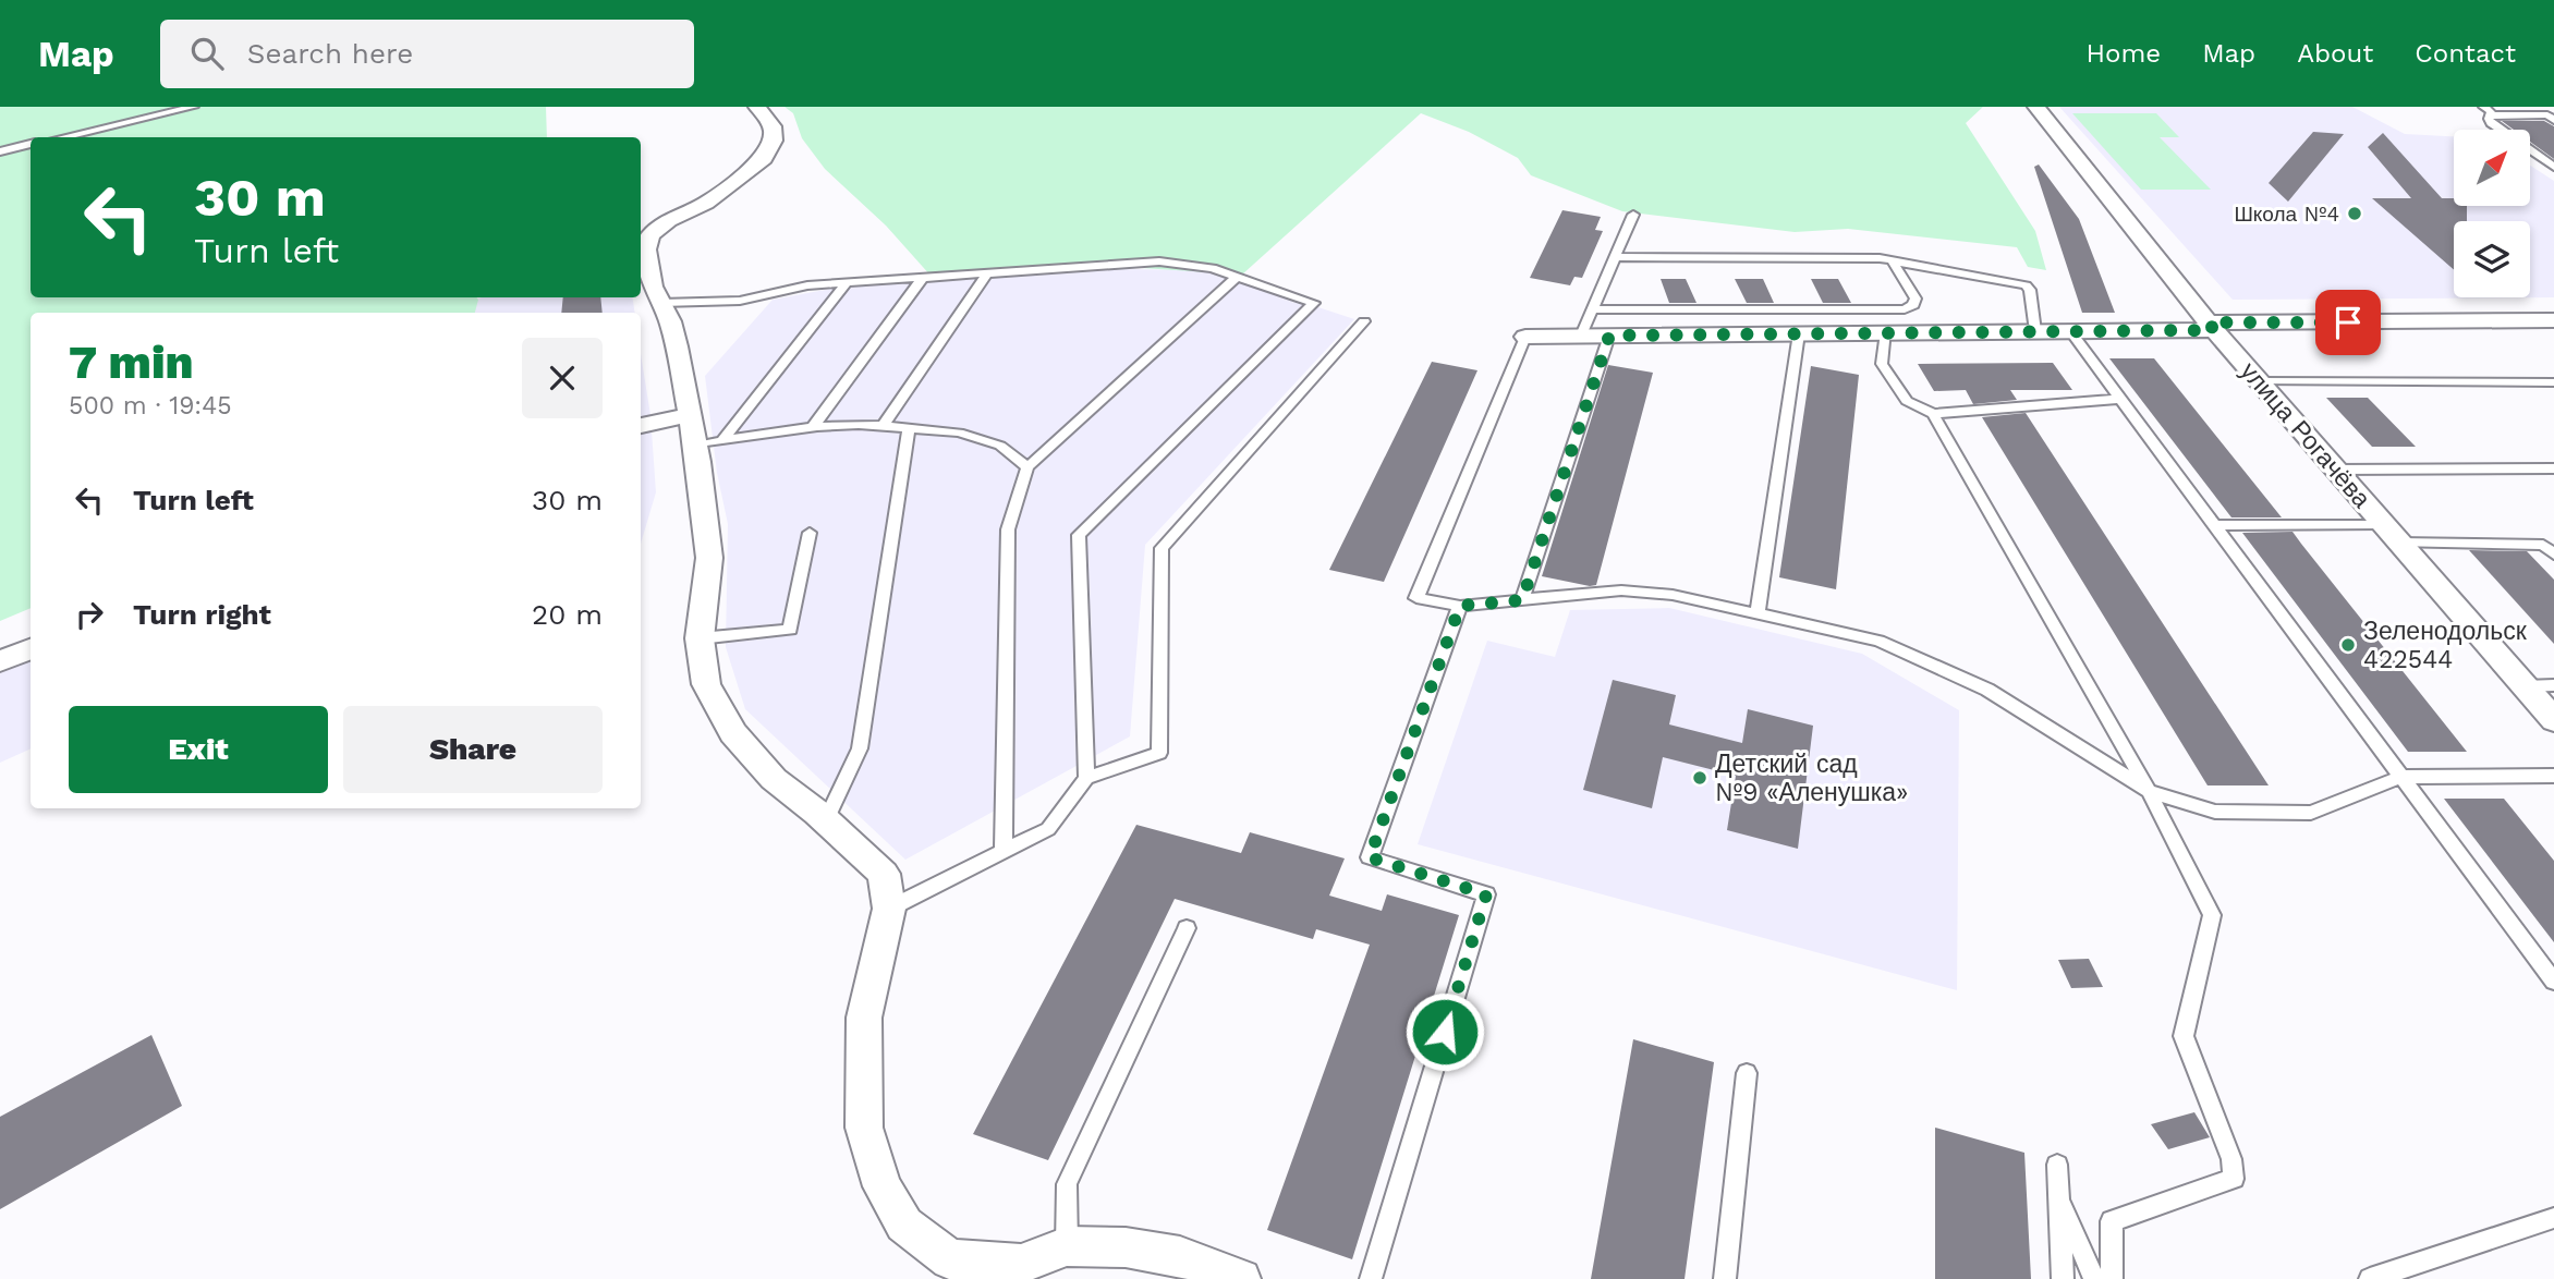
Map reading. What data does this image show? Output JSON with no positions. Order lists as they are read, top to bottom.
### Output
{
  "streets": {
    "street": ["улица Рогачёва"]
  },
  "places": ["Школа №4", "Зеленодольск 422544", "Детский сад №9 «Аленушка»"],
  "north": "top right",
  "page": {
    "header": "Map",
    "search": "Search here",
    "nav": [
      "Home",
      "Map",
      "About",
      "Contact"
    ],
    "turn": ["30 m", "Turn left"],
    "heading": ["7 min", "500 m · 19:45"],
    "list": [
      {
        "name": "Turn left",
        "value": "30 m"
      },
      {
        "name": "Turn right",
        "value": "20 m"
      }
    ],
    "buttons": ["Exit", "Share"]
  }
}
